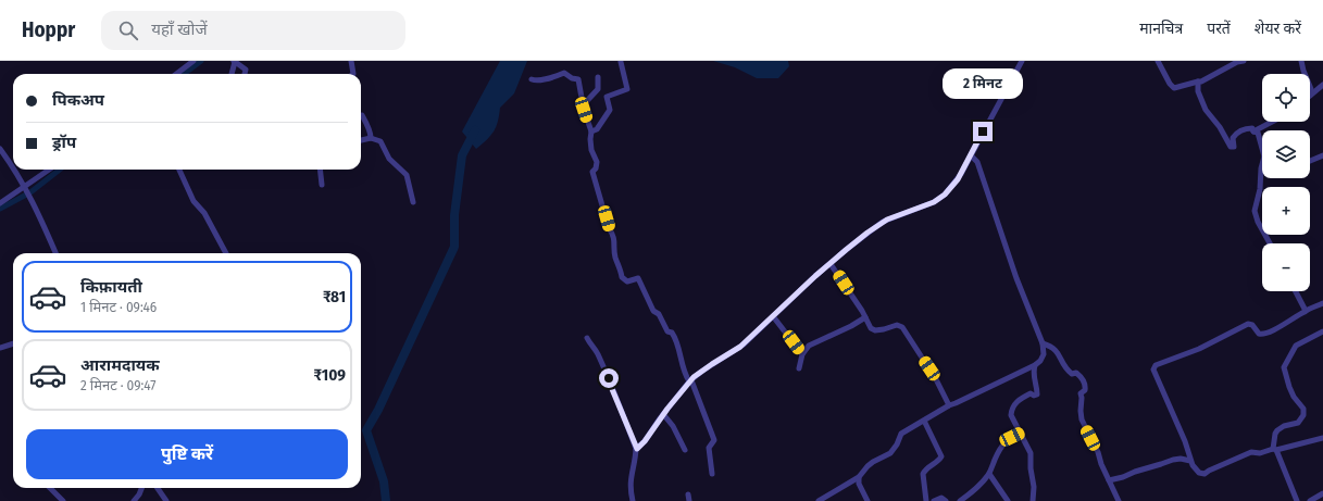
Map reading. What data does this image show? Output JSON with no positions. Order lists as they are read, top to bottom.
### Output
{
  "page": {
    "header": "Hoppr",
    "search": "यहाँ खोजें",
    "nav": ["मानचित्र", "परतें", "शेयर करें"],
    "bubble": "2 मिनट",
    "map_buttons": ["+", "−"],
    "banner": ["पिकअप", "ड्रॉप"],
    "list": [
      {
        "name": "किफ़ायती",
        "note": "1 मिनट · 09:46",
        "value": "₹81"
      },
      {
        "name": "आरामदायक",
        "note": "2 मिनट · 09:47",
        "value": "₹109"
      }
    ],
    "buttons": "पुष्टि करें"
  }
}
